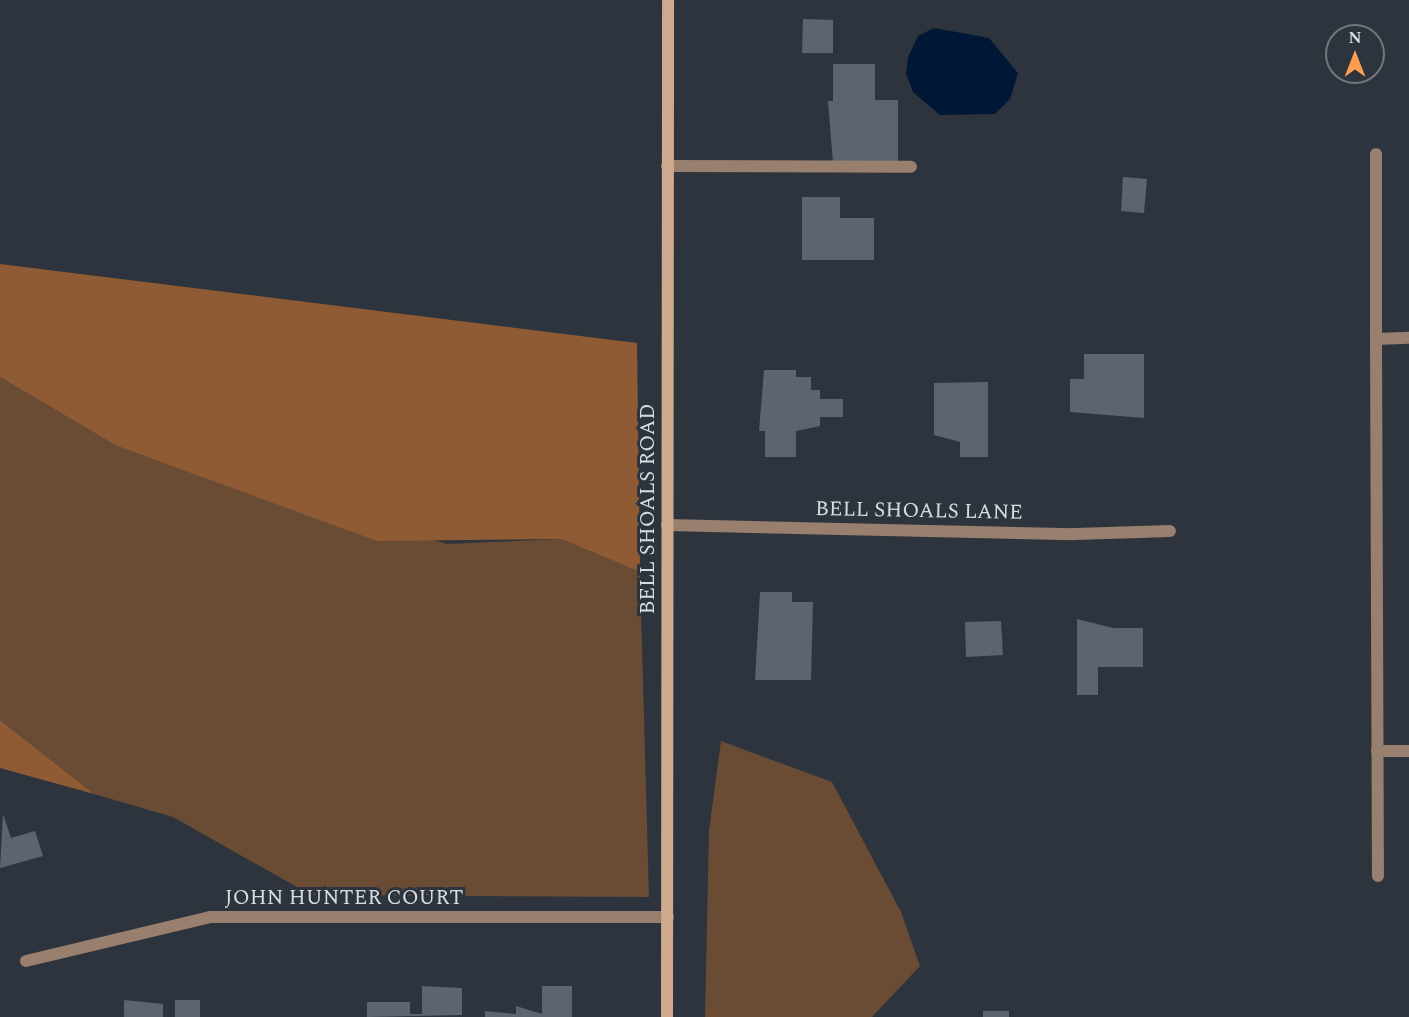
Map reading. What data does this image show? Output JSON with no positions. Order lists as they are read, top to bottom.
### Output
{
  "streets": {
    "main road": ["BELL SHOALS ROAD"],
    "street": ["BELL SHOALS LANE", "JOHN HUNTER COURT"]
  },
  "crossings": [
    ["BELL SHOALS ROAD", "BELL SHOALS LANE"],
    ["BELL SHOALS ROAD", "JOHN HUNTER COURT"]
  ],
  "north": "top"
}
